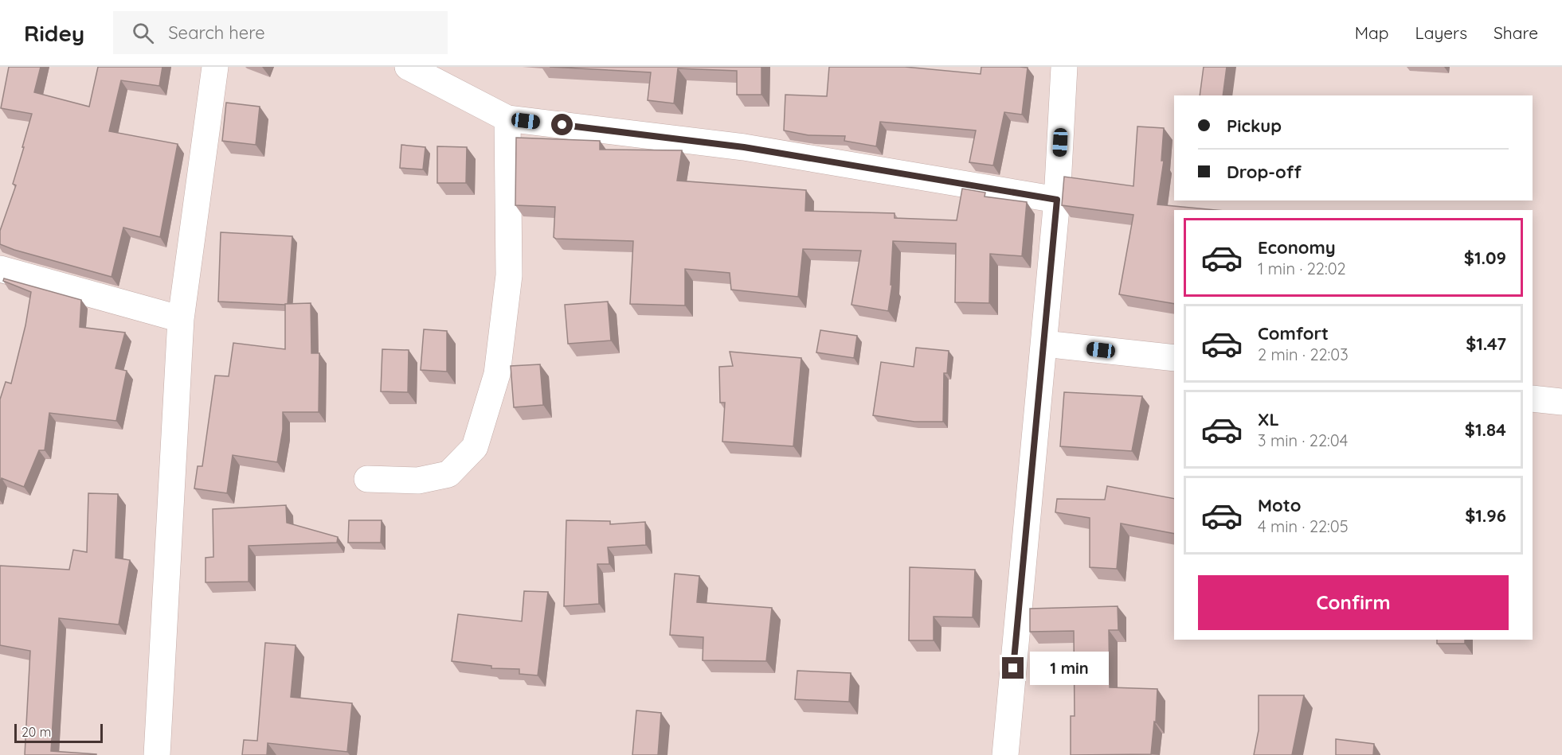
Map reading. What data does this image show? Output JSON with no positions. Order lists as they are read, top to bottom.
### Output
{
  "scale_bar": "20 m",
  "page": {
    "header": "Ridey",
    "search": "Search here",
    "nav": ["Map", "Layers", "Share"],
    "banner": ["Pickup", "Drop-off"],
    "list": [
      {
        "name": "Economy",
        "note": "1 min · 22:02",
        "value": "$1.09"
      },
      {
        "name": "Comfort",
        "note": "2 min · 22:03",
        "value": "$1.47"
      },
      {
        "name": "XL",
        "note": "3 min · 22:04",
        "value": "$1.84"
      },
      {
        "name": "Moto",
        "note": "4 min · 22:05",
        "value": "$1.96"
      }
    ],
    "buttons": "Confirm",
    "bubble": "1 min",
    "scale": "20 m"
  }
}
